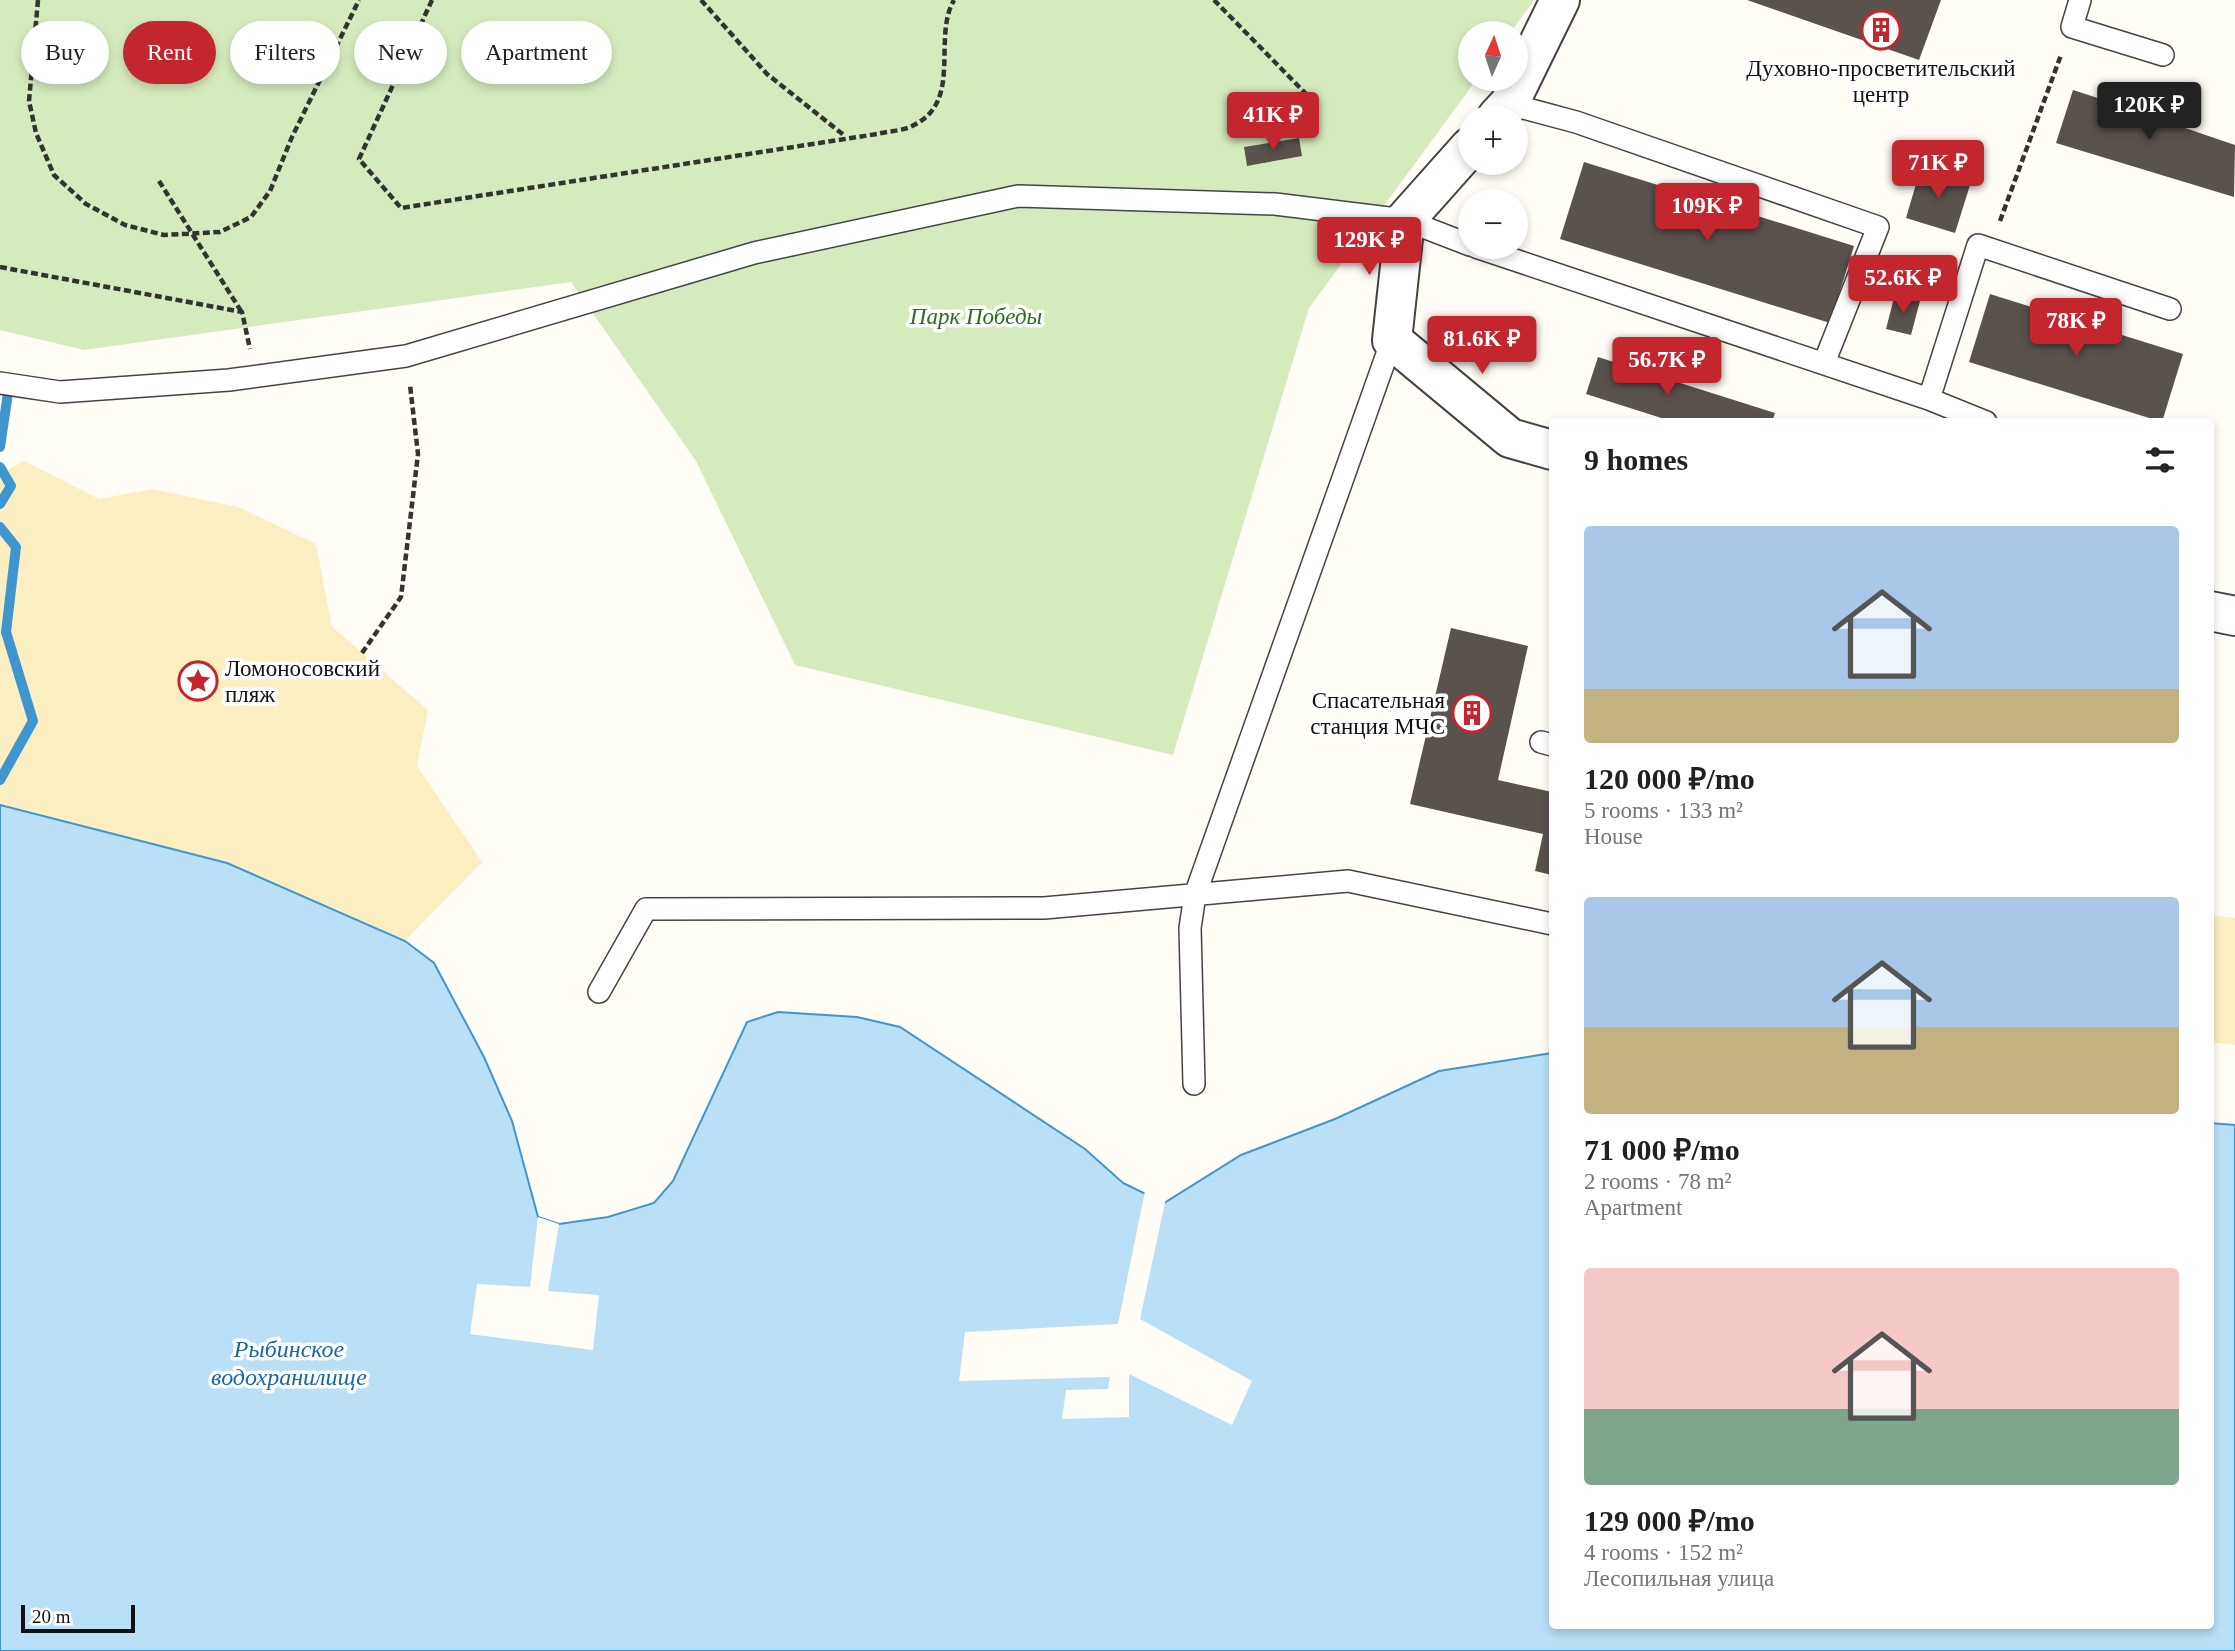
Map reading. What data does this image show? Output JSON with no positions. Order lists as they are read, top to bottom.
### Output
{
  "water": ["Рыбинское водохранилище"],
  "parks": ["Парк Победы"],
  "places": {
    "building": ["Духовно-просветительский центр", "Спасательная станция МЧС"],
    "place": ["Ломоносовский пляж"]
  },
  "scale_bar": "20 m",
  "north": "top",
  "page": {
    "map_buttons": ["+", "−"],
    "chip": [
      "Buy",
      "Rent",
      "Filters",
      "New",
      "Apartment"
    ],
    "price": [
      "120K ₽",
      "41K ₽",
      "71K ₽",
      "109K ₽",
      "129K ₽",
      "52.6K ₽",
      "78K ₽",
      "81.6K ₽",
      "56.7K ₽"
    ],
    "heading": "9 homes",
    "list": [
      {
        "name": "120 000 ₽/mo",
        "note": "5 rooms · 133 m² · House"
      },
      {
        "name": "71 000 ₽/mo",
        "note": "2 rooms · 78 m² · Apartment"
      },
      {
        "name": "129 000 ₽/mo",
        "note": "4 rooms · 152 m² · Лесопильная улица"
      }
    ],
    "scale": "20 m"
  }
}
